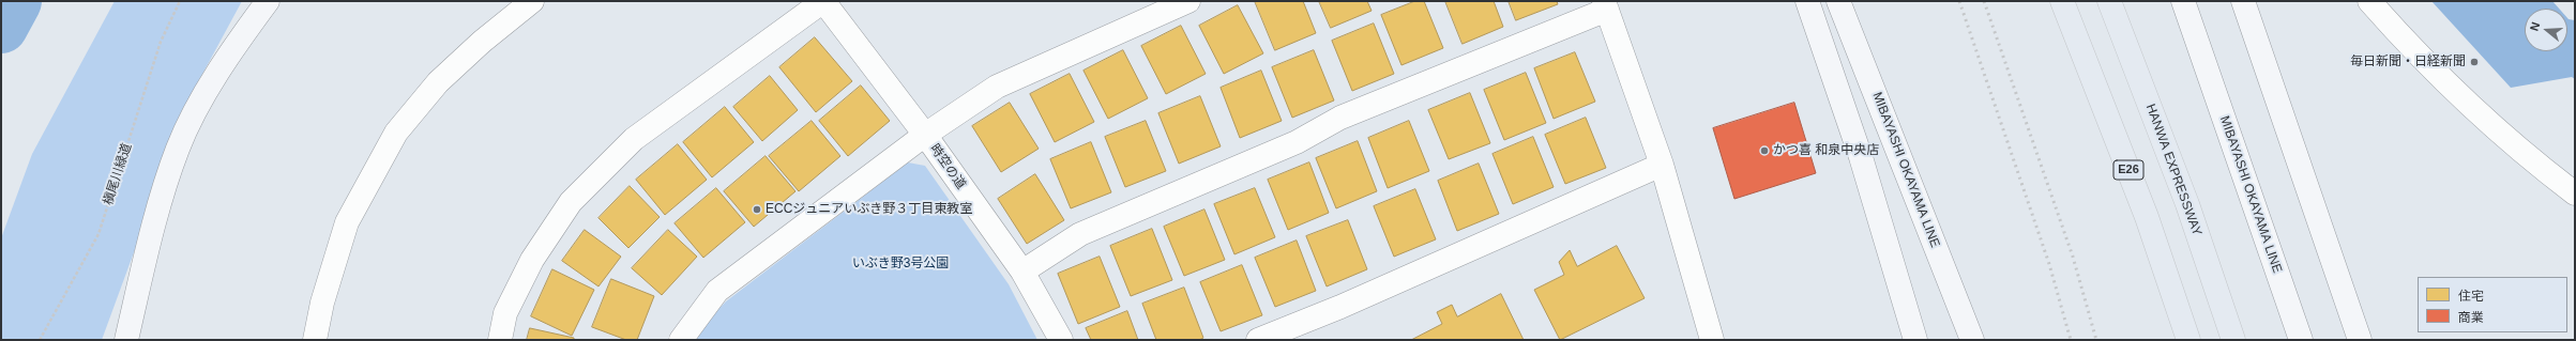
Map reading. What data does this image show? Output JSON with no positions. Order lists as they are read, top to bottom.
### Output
{
  "streets": {
    "highway": ["E26", "HANWA EXPRESSWAY"],
    "main road": ["MIBAYASHI OKAYAMA LINE"],
    "street": ["時空の道"],
    "path": ["槇尾川緑道"]
  },
  "parks": ["いぶき野3号公園"],
  "places": ["毎日新聞・日経新聞", "かつ喜 和泉中央店", "ECCジュニアいぶき野３丁目東教室"],
  "legend": ["住宅", "商業"],
  "north": "left"
}
